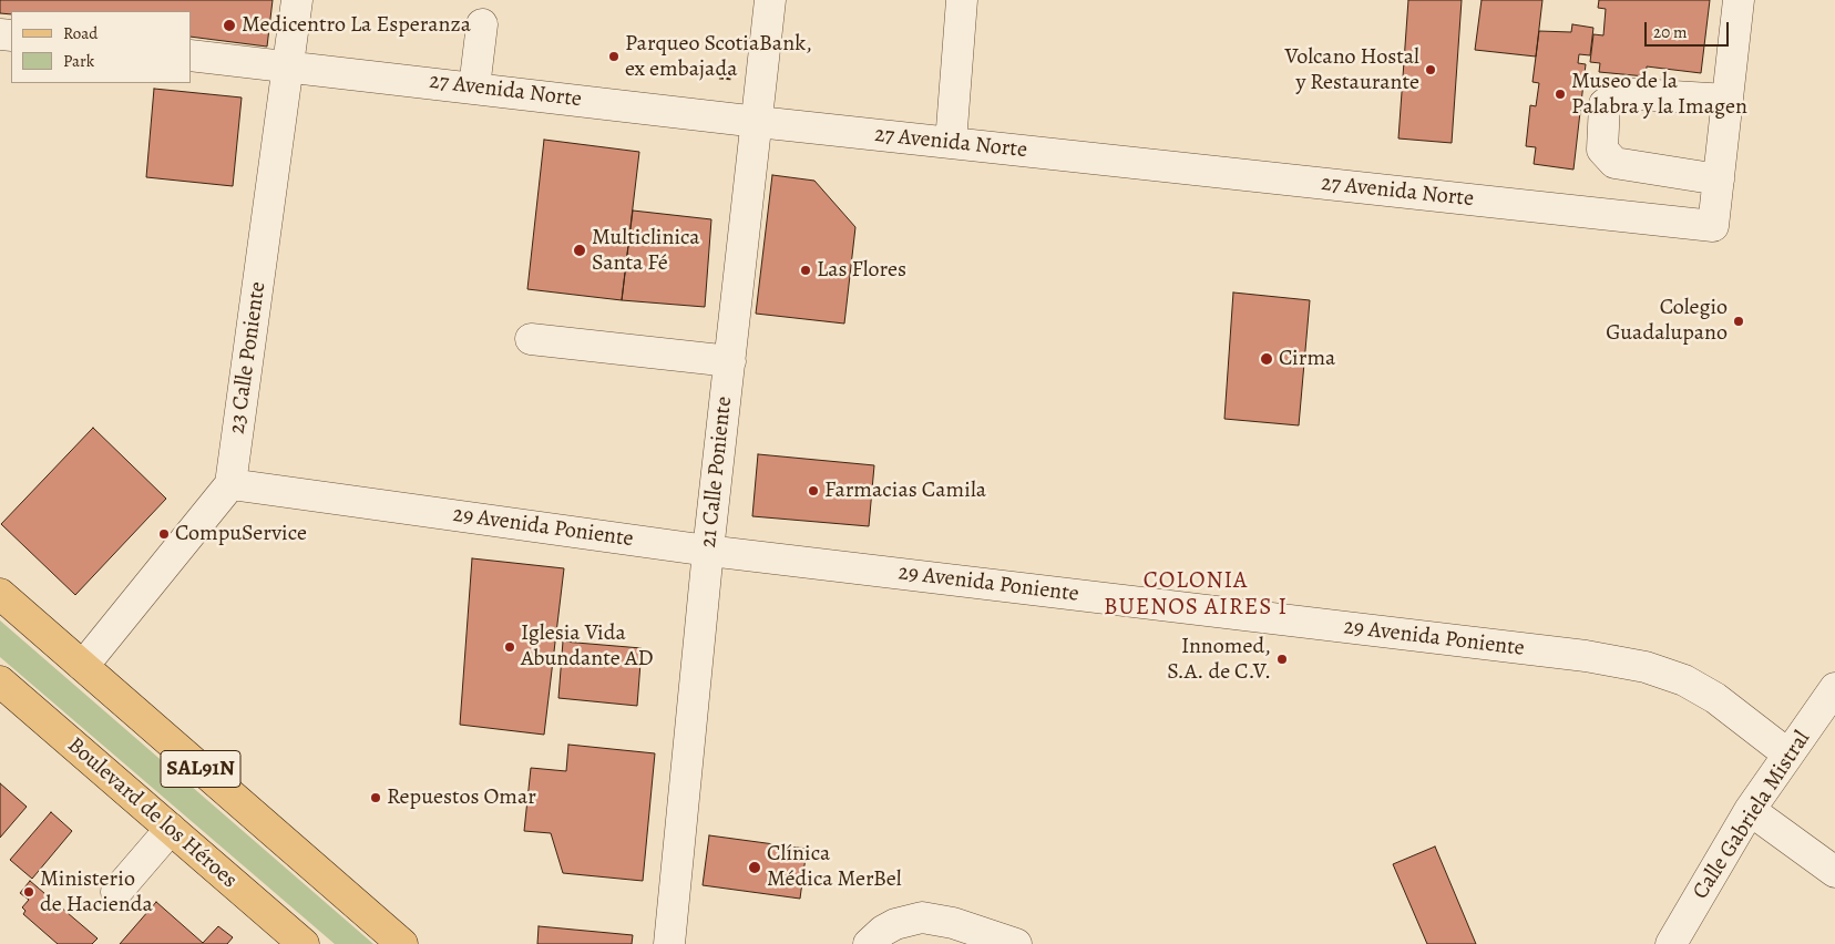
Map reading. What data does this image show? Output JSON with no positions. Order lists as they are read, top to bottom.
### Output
{
  "streets": {
    "main road": ["SAL91N", "Boulevard de los Héroes"],
    "street": [
      "27 Avenida Norte",
      "23 Calle Poniente",
      "21 Calle Poniente",
      "29 Avenida Poniente",
      "Calle Gabriela Mistral"
    ]
  },
  "crossings": [
    ["27 Avenida Norte", "23 Calle Poniente"],
    ["27 Avenida Norte", "21 Calle Poniente"],
    ["23 Calle Poniente", "29 Avenida Poniente"],
    ["21 Calle Poniente", "29 Avenida Poniente"],
    ["29 Avenida Poniente", "Calle Gabriela Mistral"]
  ],
  "districts": ["COLONIA BUENOS AIRES I"],
  "places": [
    "Medicentro La Esperanza",
    "Parqueo ScotiaBank, ex embajada",
    "Volcano Hostal y Restaurante",
    "Museo de la Palabra y la Imagen",
    "Multiclinica Santa Fé",
    "Las Flores",
    "Colegio Guadalupano",
    "Cirma",
    "Farmacias Camila",
    "CompuService",
    "Iglesia Vida Abundante AD",
    "Innomed, S.A. de C.V.",
    "Repuestos Omar",
    "Clínica Médica MerBel",
    "Ministerio de Hacienda"
  ],
  "legend": ["Road", "Park"],
  "scale_bar": "20 m"
}
